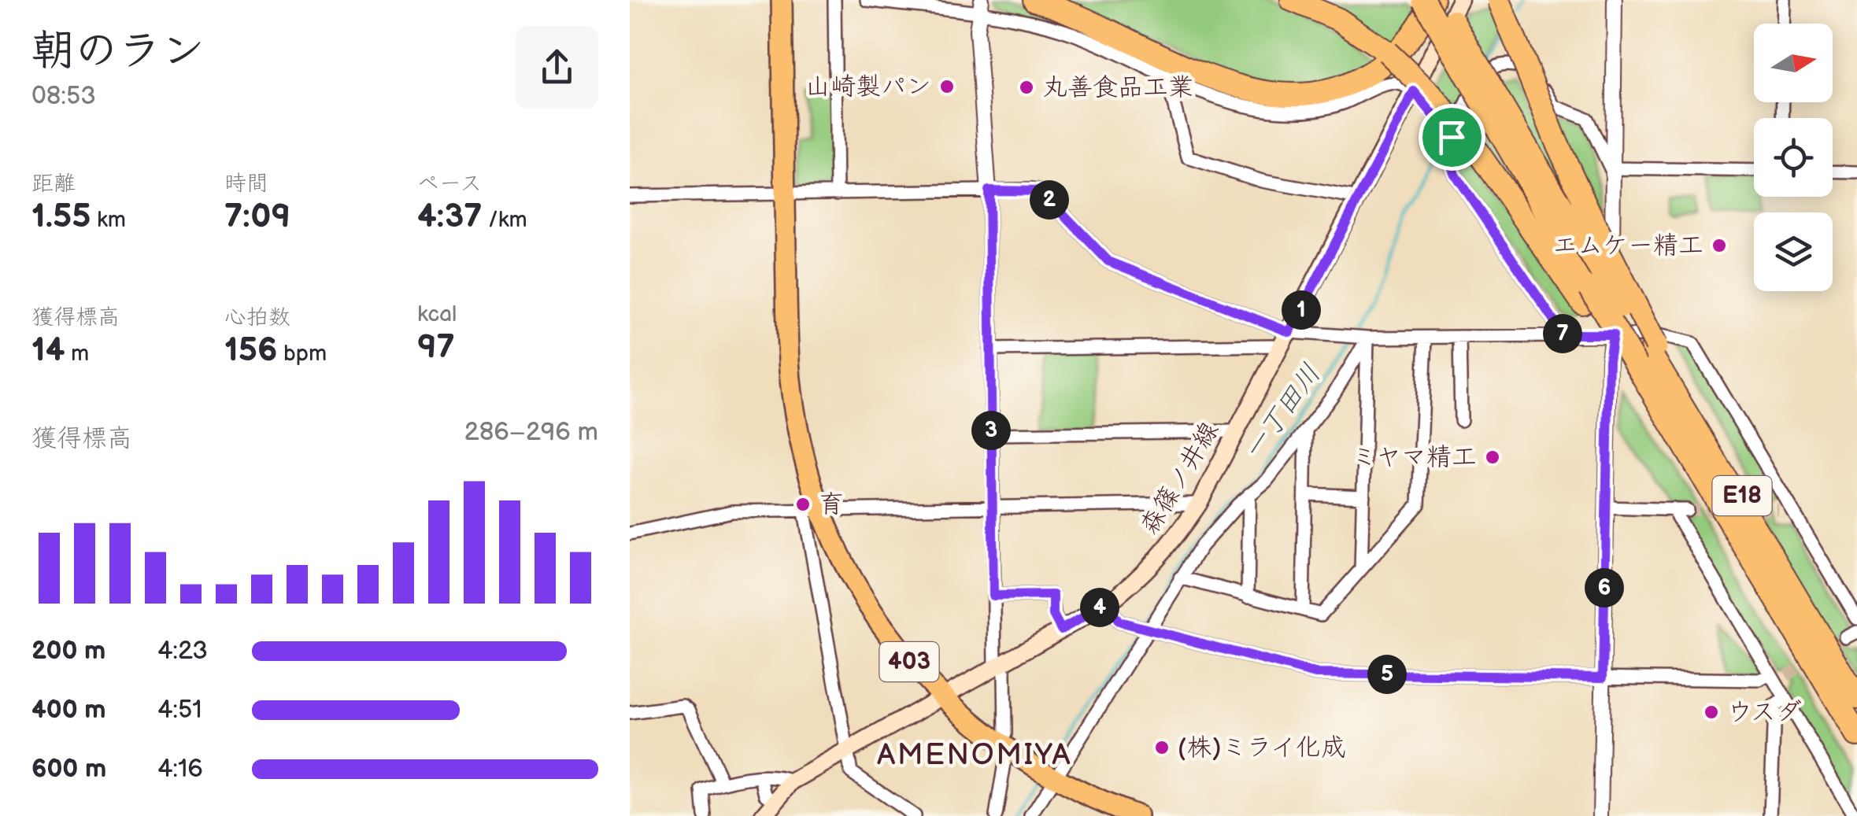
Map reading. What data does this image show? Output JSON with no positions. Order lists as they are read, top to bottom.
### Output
{
  "streets": {
    "highway": ["E18", "403"],
    "main road": ["森篠ノ井線"]
  },
  "crossings": [
    ["森篠ノ井線", "403"]
  ],
  "districts": ["AMENOMIYA"],
  "water": ["一丁田川"],
  "places": [
    "山崎製パン",
    "丸善食品工業",
    "エムケー精工",
    "ミヤマ精工",
    "育",
    "ウスダ",
    "(株)ミライ化成"
  ],
  "north": "right",
  "page": {
    "heading": ["朝のラン", "08:53"],
    "stats": [
      ["距離", "1.55 km"],
      ["時間", "7:09"],
      ["ペース", "4:37 /km"],
      ["獲得標高", "14 m"],
      ["心拍数", "156 bpm"],
      ["kcal", "97"]
    ],
    "pins": [
      "2",
      "1",
      "7",
      "3",
      "6",
      "4",
      "5"
    ],
    "chart": ["獲得標高", "286–296 m"],
    "list": [
      {
        "name": "200 m",
        "note": "4:23"
      },
      {
        "name": "400 m",
        "note": "4:51"
      },
      {
        "name": "600 m",
        "note": "4:16"
      }
    ]
  }
}
